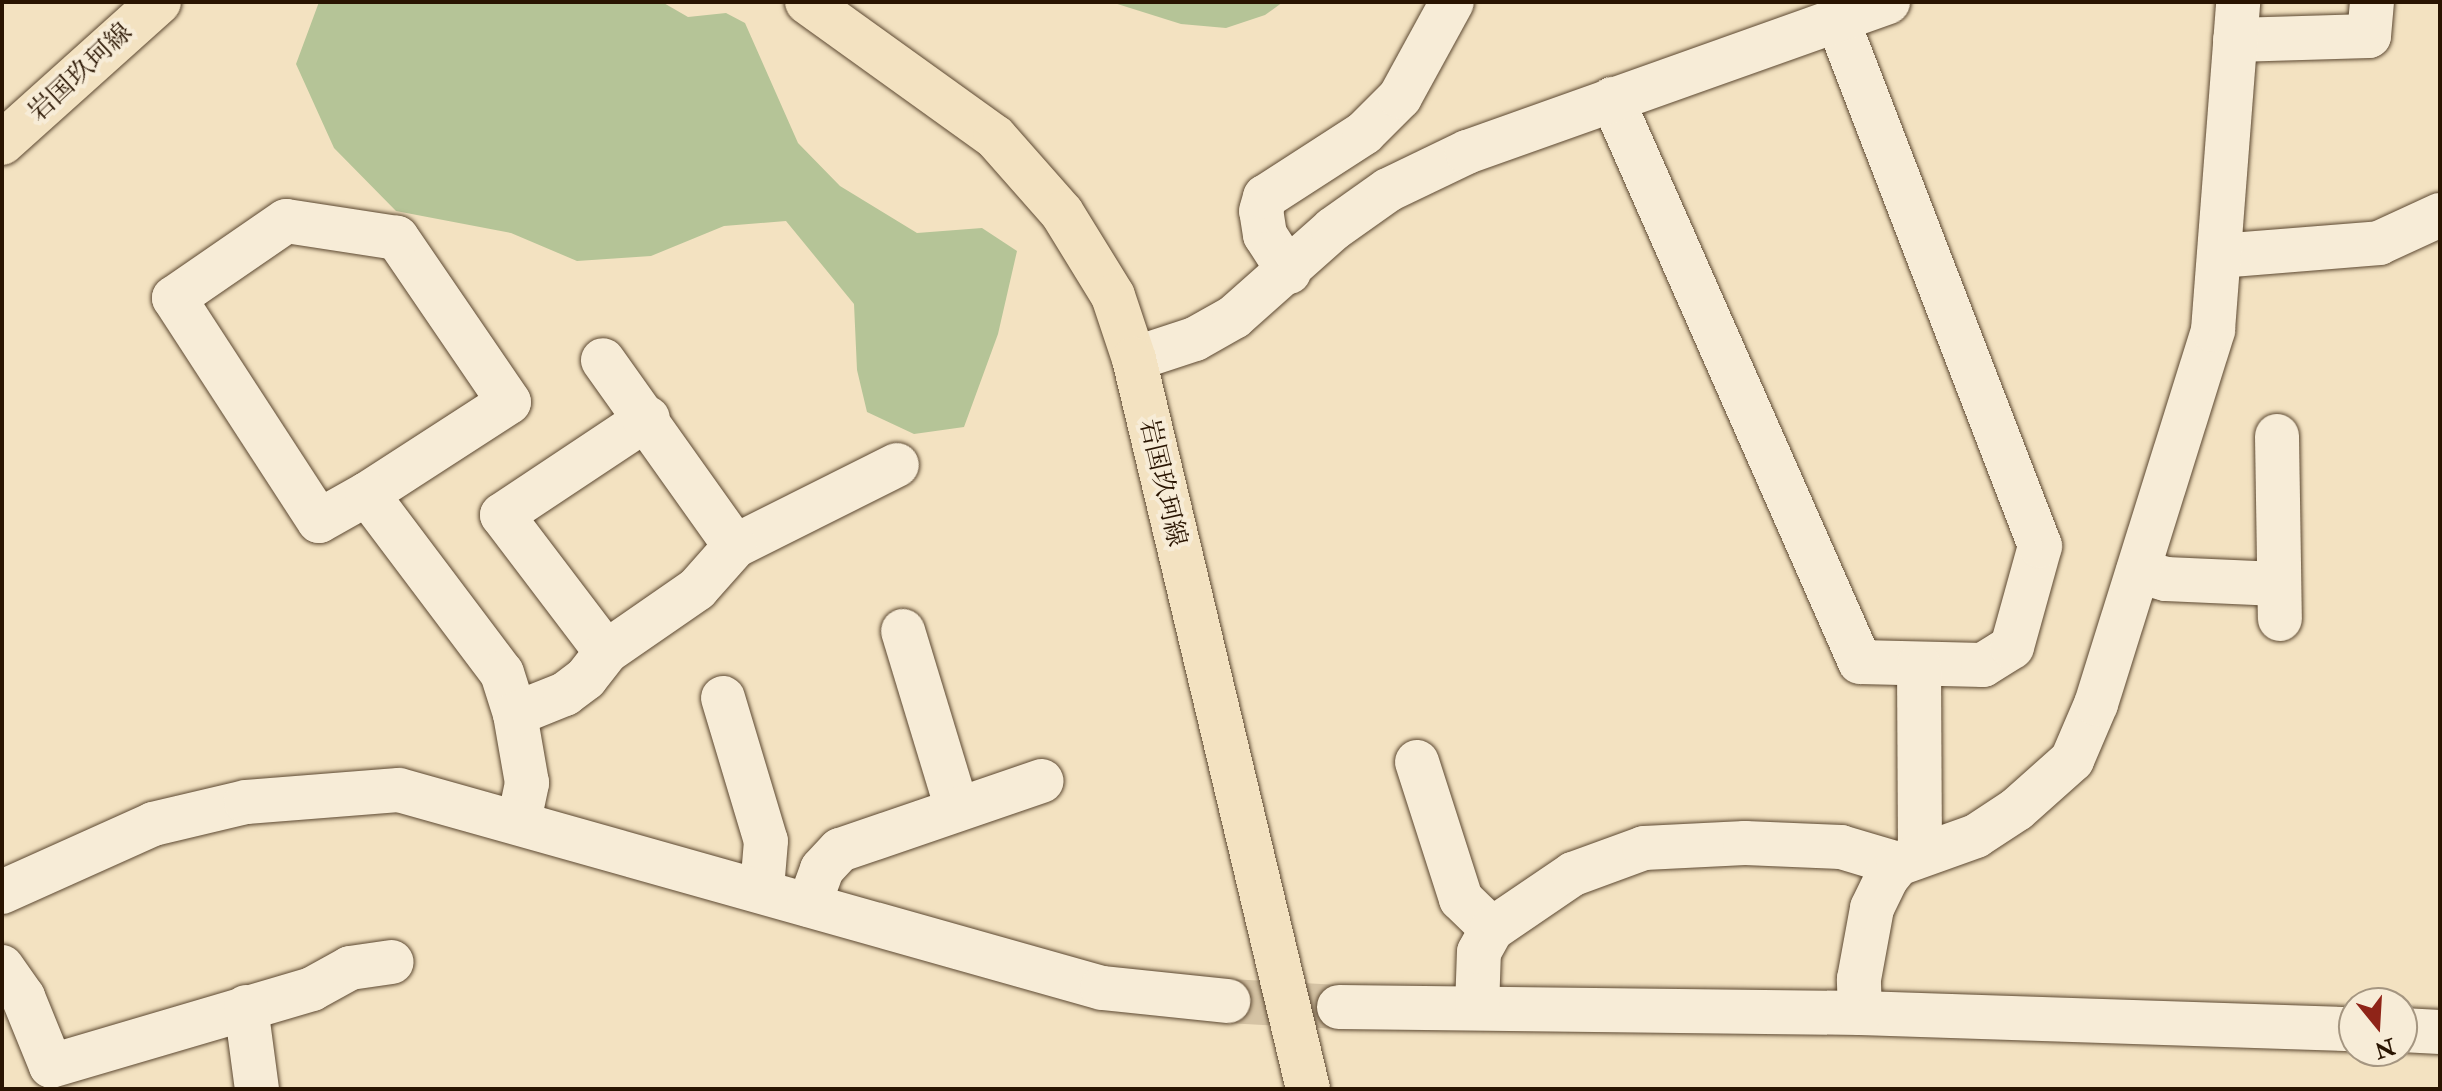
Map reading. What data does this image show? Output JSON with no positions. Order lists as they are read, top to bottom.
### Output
{
  "streets": {
    "main road": ["岩国玖珂線"]
  },
  "north": "bottom"
}
